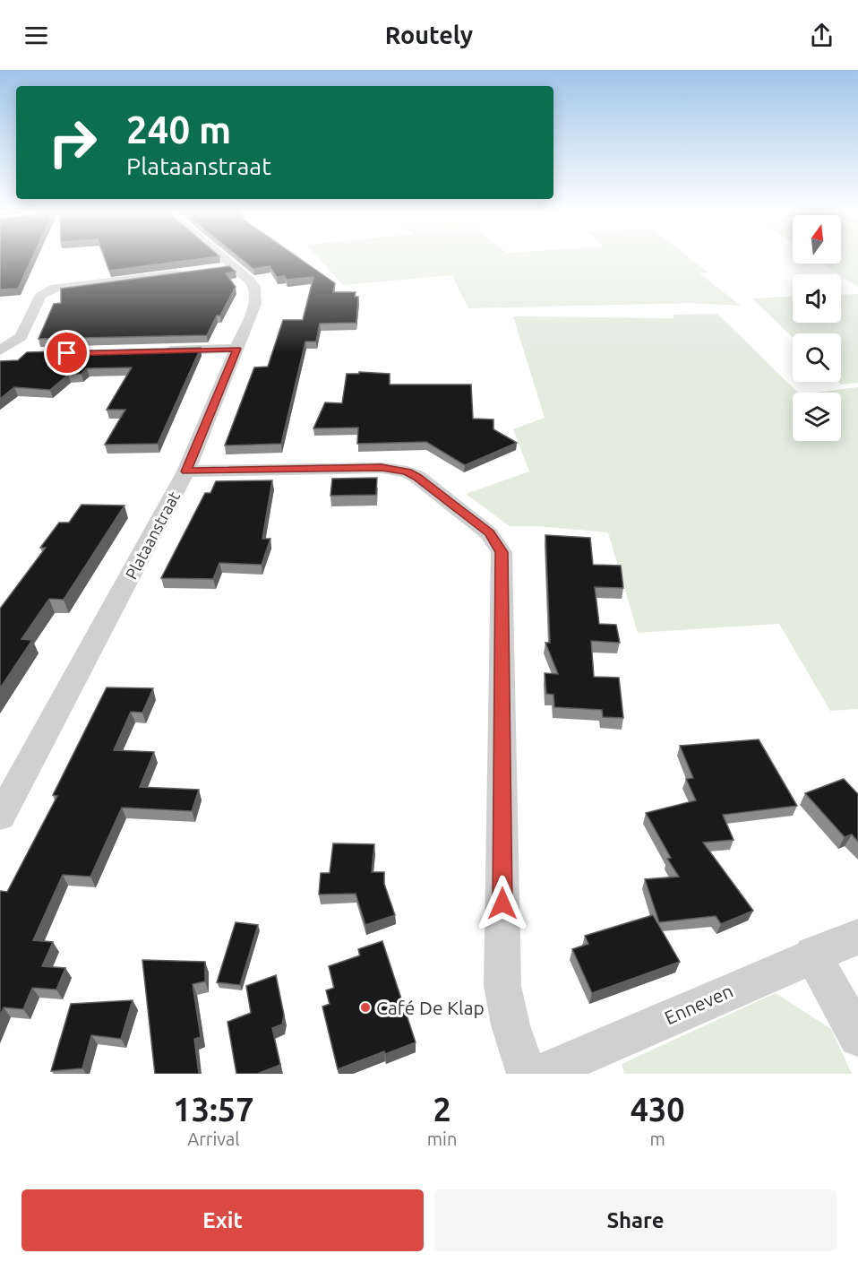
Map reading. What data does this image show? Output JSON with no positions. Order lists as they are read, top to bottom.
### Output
{
  "streets": {
    "street": ["Plataanstraat", "Enneven"]
  },
  "places": ["Café De Klap"],
  "north": "top",
  "page": {
    "header": "Routely",
    "turn": ["240 m", "Plataanstraat"],
    "eta": [
      "13:57",
      "Arrival",
      "2",
      "min",
      "430",
      "m"
    ],
    "buttons": ["Exit", "Share"]
  }
}
